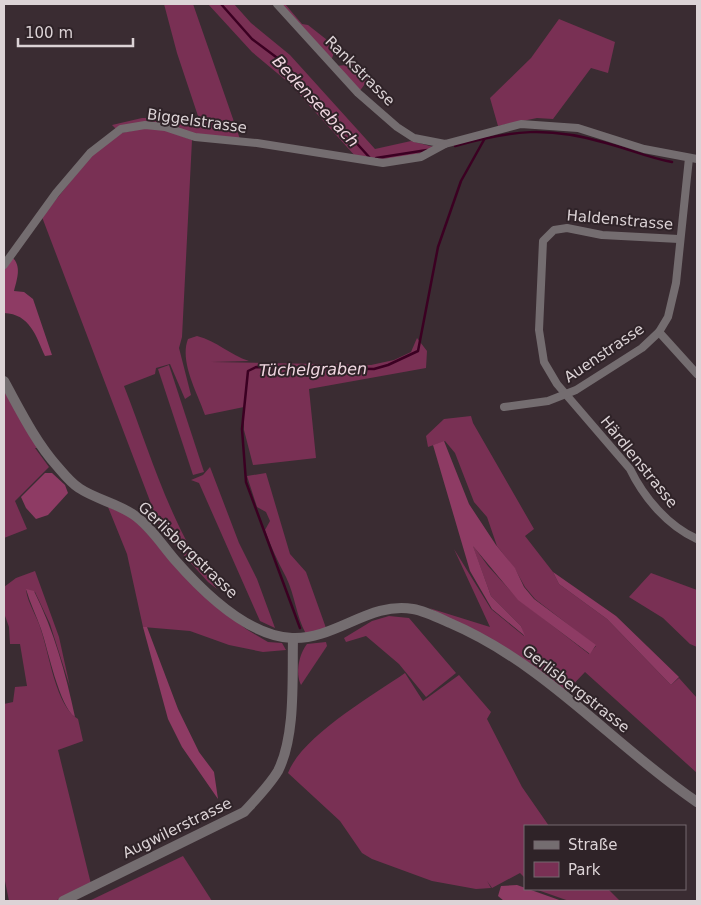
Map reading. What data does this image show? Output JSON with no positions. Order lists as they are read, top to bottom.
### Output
{
  "streets": {
    "street": [
      "Rankstrasse",
      "Biggelstrasse",
      "Haldenstrasse",
      "Auenstrasse",
      "Härdlenstrasse",
      "Gerlisbergstrasse",
      "Augwilerstrasse"
    ]
  },
  "crossings": [
    ["Rankstrasse", "Biggelstrasse"],
    ["Rankstrasse", "Auenstrasse"],
    ["Haldenstrasse", "Auenstrasse"],
    ["Haldenstrasse", "Härdlenstrasse"],
    ["Auenstrasse", "Härdlenstrasse"],
    ["Gerlisbergstrasse", "Augwilerstrasse"]
  ],
  "water": ["Bedenseebach", "Tüchelgraben"],
  "legend": ["Straße", "Park"],
  "scale_bar": "100 m"
}
